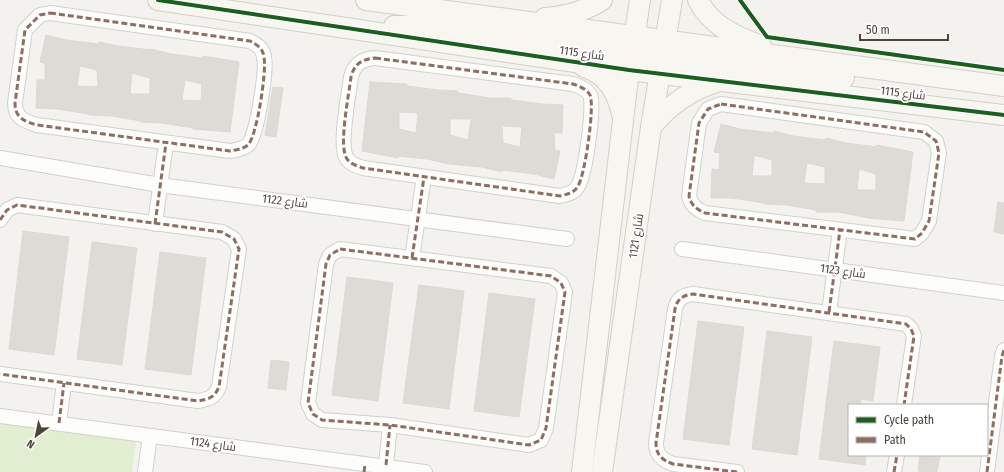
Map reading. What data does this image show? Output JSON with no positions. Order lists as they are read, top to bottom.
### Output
{
  "streets": {
    "street": [
      "شارع 1115",
      "شارع 1122",
      "شارع 1121",
      "شارع 1123",
      "شارع 1124"
    ]
  },
  "crossings": [
    ["شارع 1115", "شارع 1121"]
  ],
  "legend": ["Cycle path", "Path"],
  "scale_bar": "50 m",
  "north": "bottom left"
}
